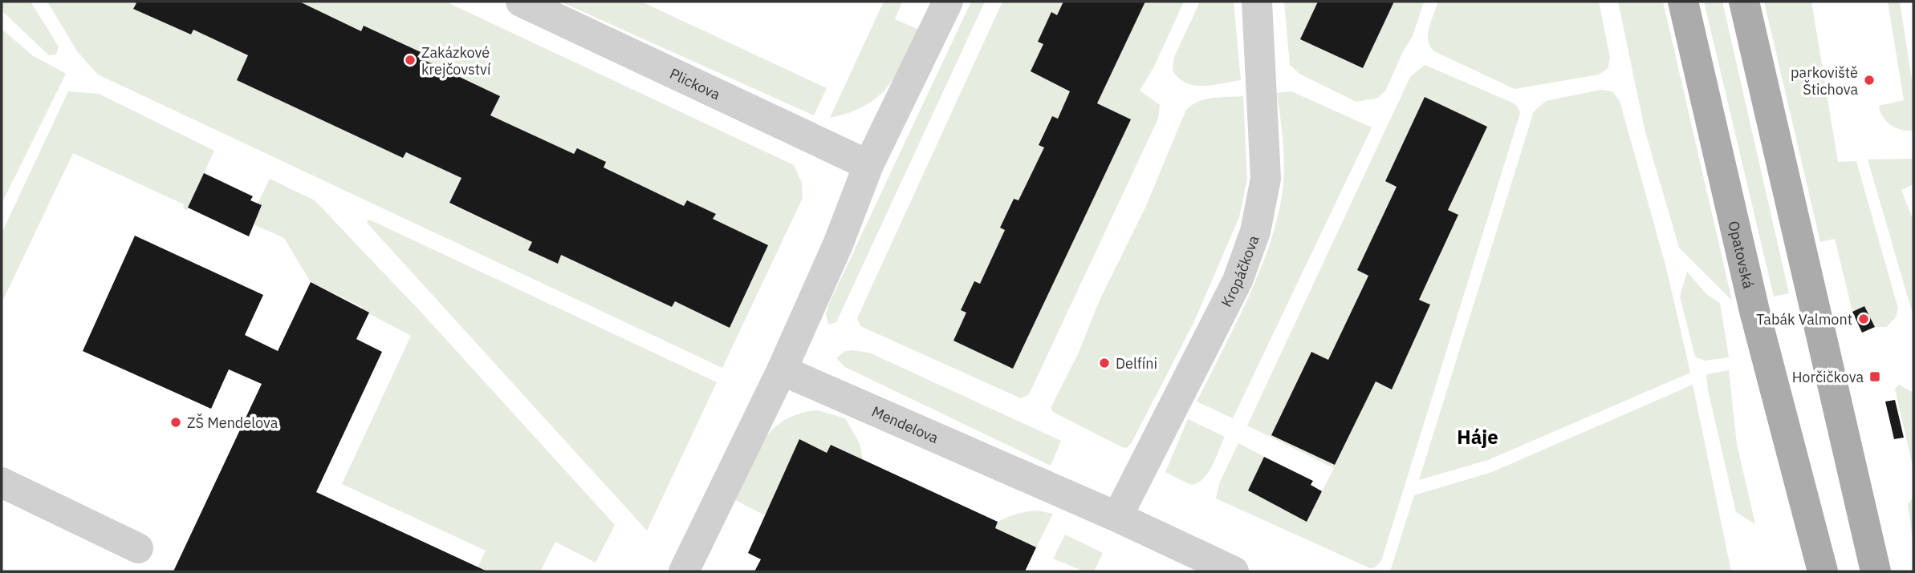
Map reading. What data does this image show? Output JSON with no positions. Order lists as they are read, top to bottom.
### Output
{
  "streets": {
    "main road": ["Opatovská"],
    "street": ["Plickova", "Kropáčkova", "Mendelova"]
  },
  "crossings": [
    ["Kropáčkova", "Mendelova"]
  ],
  "districts": ["Háje"],
  "places": {
    "other": [
      "Zakázkové krejčovství",
      "parkoviště Štichova",
      "Tabák Valmont",
      "Delfíni",
      "ZŠ Mendelova"
    ],
    "transit": ["Horčičkova"]
  }
}
